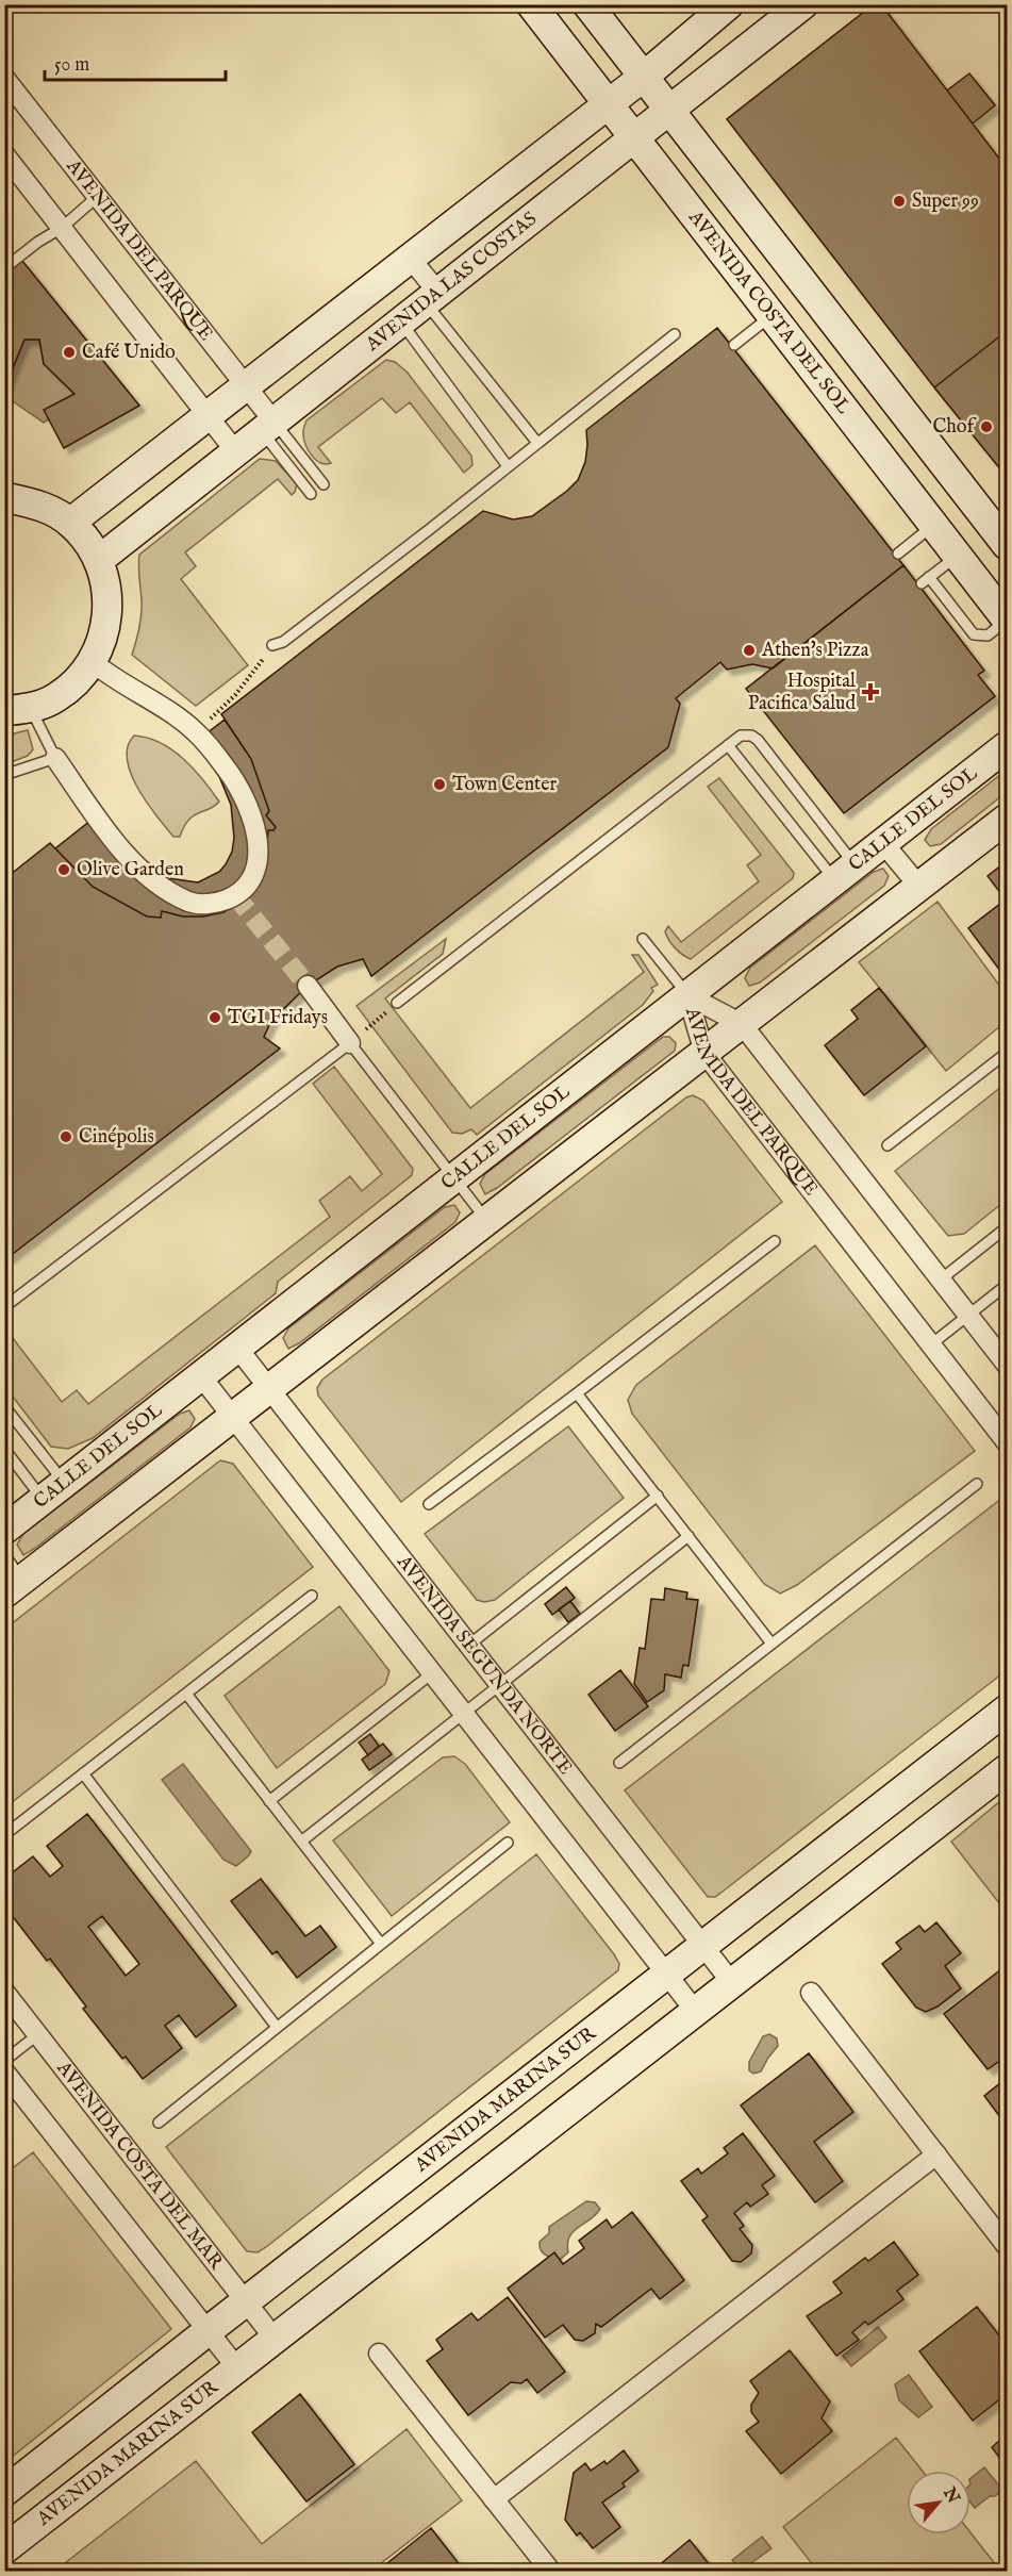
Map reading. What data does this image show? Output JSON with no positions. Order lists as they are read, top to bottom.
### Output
{
  "streets": {
    "street": [
      "AVENIDA DEL PARQUE",
      "AVENIDA LAS COSTAS",
      "AVENIDA COSTA DEL SOL",
      "CALLE DEL SOL",
      "AVENIDA SEGUNDA NORTE",
      "AVENIDA MARINA SUR",
      "AVENIDA COSTA DEL MAR"
    ]
  },
  "crossings": [
    ["AVENIDA DEL PARQUE", "AVENIDA LAS COSTAS"],
    ["AVENIDA DEL PARQUE", "CALLE DEL SOL"],
    ["AVENIDA LAS COSTAS", "AVENIDA COSTA DEL SOL"],
    ["CALLE DEL SOL", "AVENIDA SEGUNDA NORTE"],
    ["AVENIDA SEGUNDA NORTE", "AVENIDA MARINA SUR"],
    ["AVENIDA MARINA SUR", "AVENIDA COSTA DEL MAR"]
  ],
  "places": {
    "other": [
      "Super 99",
      "Café Unido",
      "Chof",
      "Athen's Pizza",
      "Town Center",
      "Olive Garden",
      "TGI Fridays",
      "Cinépolis"
    ],
    "health": ["Hospital Pacifica Salud"]
  },
  "scale_bar": "50 m",
  "north": "top right"
}
